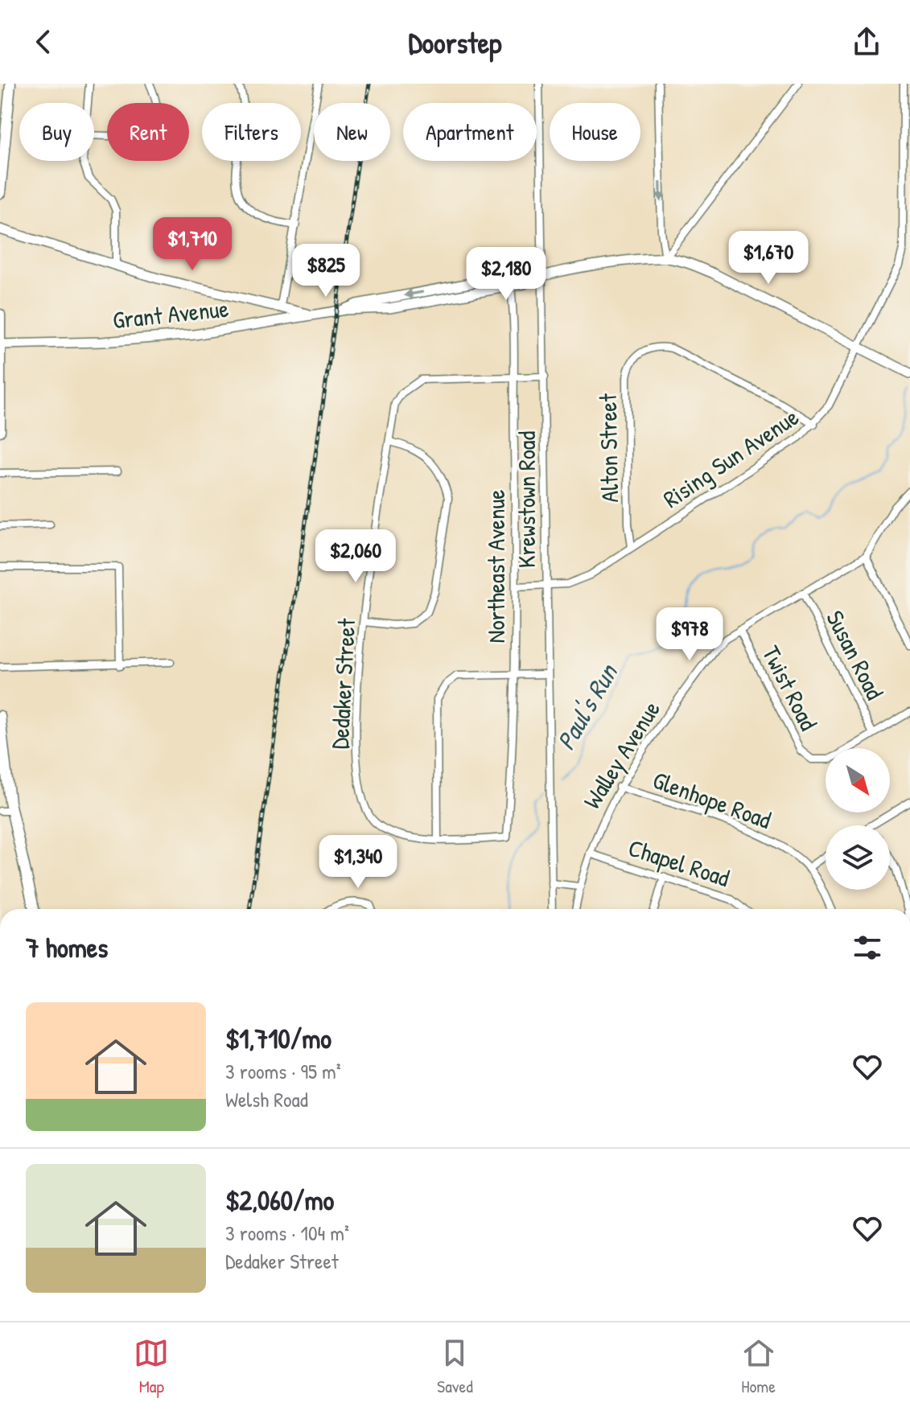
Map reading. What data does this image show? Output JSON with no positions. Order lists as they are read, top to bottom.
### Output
{
  "streets": {
    "main road": ["Grant Avenue"],
    "street": [
      "Alton Street",
      "Rising Sun Avenue",
      "Krewstown Road",
      "Northeast Avenue",
      "Susan Road",
      "Dedaker Street",
      "Twist Road",
      "Walley Avenue",
      "Glenhope Road",
      "Chapel Road"
    ]
  },
  "crossings": [
    ["Grant Avenue", "Krewstown Road"],
    ["Grant Avenue", "Northeast Avenue"],
    ["Alton Street", "Rising Sun Avenue"],
    ["Rising Sun Avenue", "Krewstown Road"],
    ["Rising Sun Avenue", "Northeast Avenue"],
    ["Northeast Avenue", "Dedaker Street"],
    ["Susan Road", "Twist Road"],
    ["Susan Road", "Walley Avenue"],
    ["Twist Road", "Walley Avenue"],
    ["Walley Avenue", "Glenhope Road"],
    ["Walley Avenue", "Chapel Road"]
  ],
  "water": ["Paul's Run"],
  "north": "bottom right",
  "page": {
    "header": "Doorstep",
    "chip": [
      "Buy",
      "Rent",
      "Filters",
      "New",
      "Apartment",
      "House"
    ],
    "price": [
      "$1,710",
      "$1,670",
      "$825",
      "$2,180",
      "$2,060",
      "$978",
      "$1,340"
    ],
    "heading": "7 homes",
    "list": [
      {
        "name": "$1,710/mo",
        "note": "3 rooms · 95 m² · Welsh Road"
      },
      {
        "name": "$2,060/mo",
        "note": "3 rooms · 104 m² · Dedaker Street"
      }
    ],
    "tabs": ["Map", "Saved", "Home"]
  }
}
